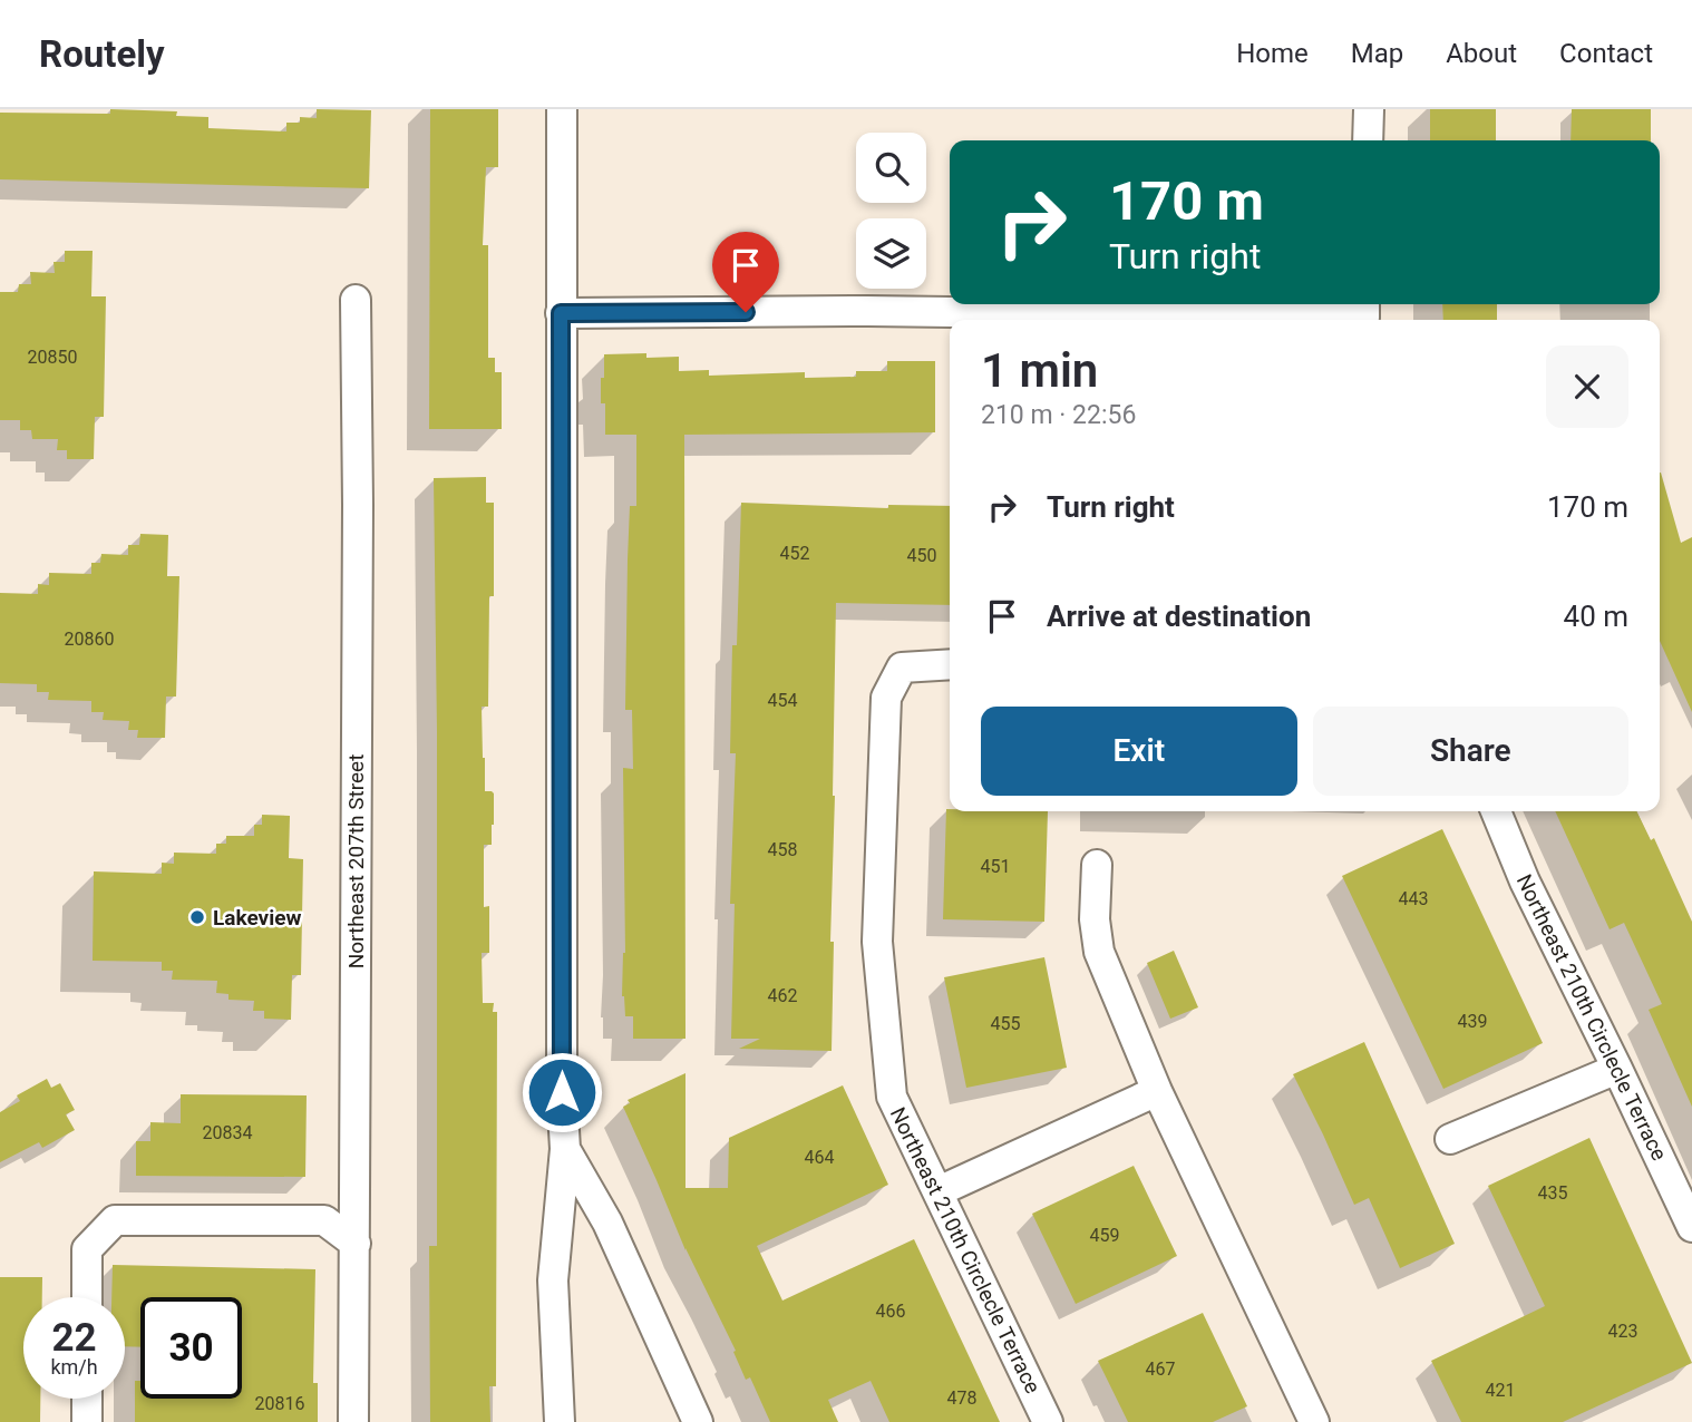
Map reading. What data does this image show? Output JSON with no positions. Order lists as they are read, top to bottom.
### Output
{
  "streets": {
    "street": ["Northeast 207th Street", "Northeast 210th Circlecle Terrace"]
  },
  "places": ["Lakeview"],
  "house_numbers": [
    "20850",
    "452",
    "450",
    "20860",
    "454",
    "458",
    "451",
    "443",
    "462",
    "439",
    "455",
    "20834",
    "464",
    "435",
    "459",
    "466",
    "423",
    "467",
    "421",
    "478",
    "20816"
  ],
  "page": {
    "header": "Routely",
    "nav": [
      "Home",
      "Map",
      "About",
      "Contact"
    ],
    "turn": ["170 m", "Turn right"],
    "heading": ["1 min", "210 m · 22:56"],
    "list": [
      {
        "name": "Turn right",
        "value": "170 m"
      },
      {
        "name": "Arrive at destination",
        "value": "40 m"
      }
    ],
    "buttons": ["Exit", "Share"],
    "speed": "22 km/h",
    "limit": "30"
  }
}
